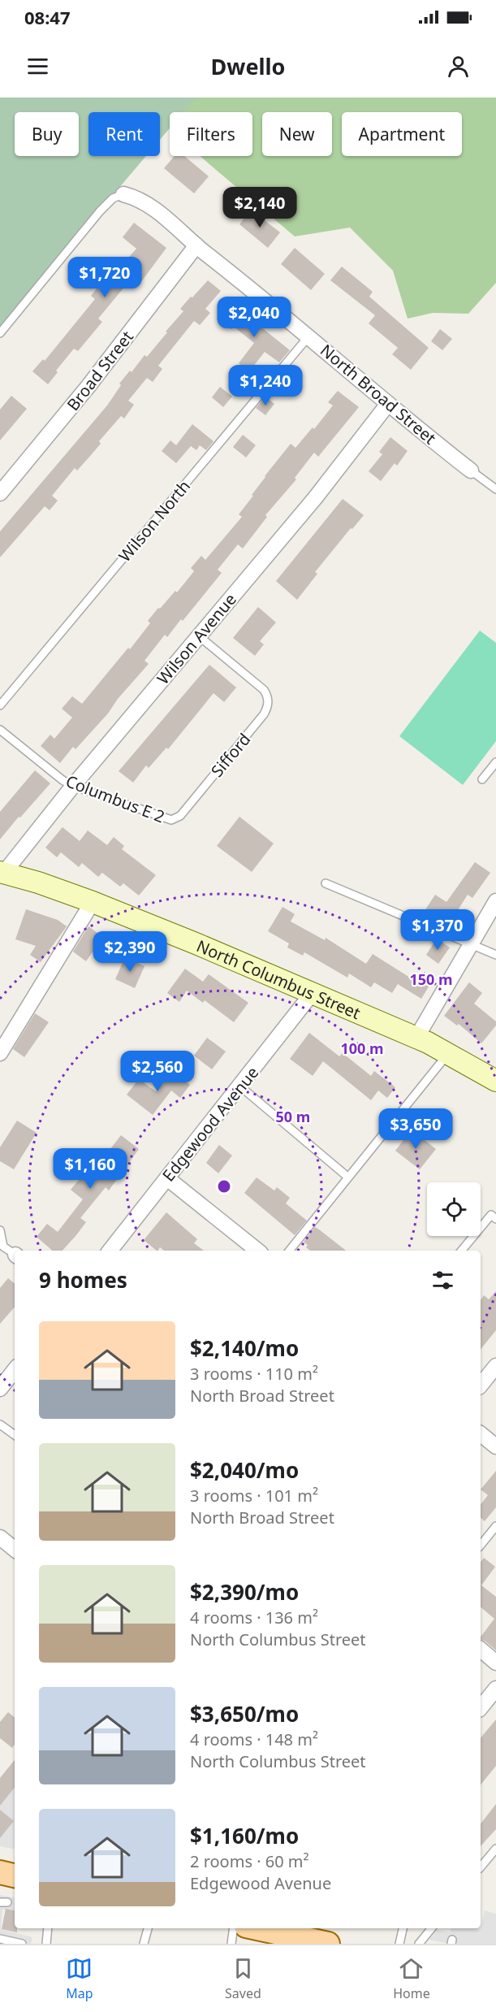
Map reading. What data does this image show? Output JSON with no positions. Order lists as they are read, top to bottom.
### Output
{
  "streets": {
    "main road": ["North Columbus Street"],
    "street": [
      "Broad Street",
      "North Broad Street",
      "Wilson Avenue",
      "Edgewood Avenue"
    ],
    "lane": ["Wilson North", "Sifford", "Columbus E 2"]
  },
  "crossings": [
    ["Broad Street", "North Broad Street"],
    ["North Broad Street", "Wilson North"],
    ["North Broad Street", "Wilson Avenue"],
    ["Wilson Avenue", "Sifford"],
    ["Wilson Avenue", "Columbus E 2"],
    ["Wilson Avenue", "North Columbus Street"],
    ["Sifford", "Columbus E 2"],
    ["North Columbus Street", "Edgewood Avenue"]
  ],
  "page": {
    "status": "08:47",
    "header": "Dwello",
    "chip": [
      "Buy",
      "Rent",
      "Filters",
      "New",
      "Apartment"
    ],
    "price": [
      "$2,140",
      "$1,720",
      "$2,040",
      "$1,240",
      "$1,370",
      "$2,390",
      "$2,560",
      "$3,650",
      "$1,160"
    ],
    "heading": "9 homes",
    "list": [
      {
        "name": "$2,140/mo",
        "note": "3 rooms · 110 m² · North Broad Street"
      },
      {
        "name": "$2,040/mo",
        "note": "3 rooms · 101 m² · North Broad Street"
      },
      {
        "name": "$2,390/mo",
        "note": "4 rooms · 136 m² · North Columbus Street"
      },
      {
        "name": "$3,650/mo",
        "note": "4 rooms · 148 m² · North Columbus Street"
      },
      {
        "name": "$1,160/mo",
        "note": "2 rooms · 60 m² · Edgewood Avenue"
      }
    ],
    "tabs": ["Map", "Saved", "Home"]
  },
  "rings": ["150 m", "100 m", "50 m"]
}
